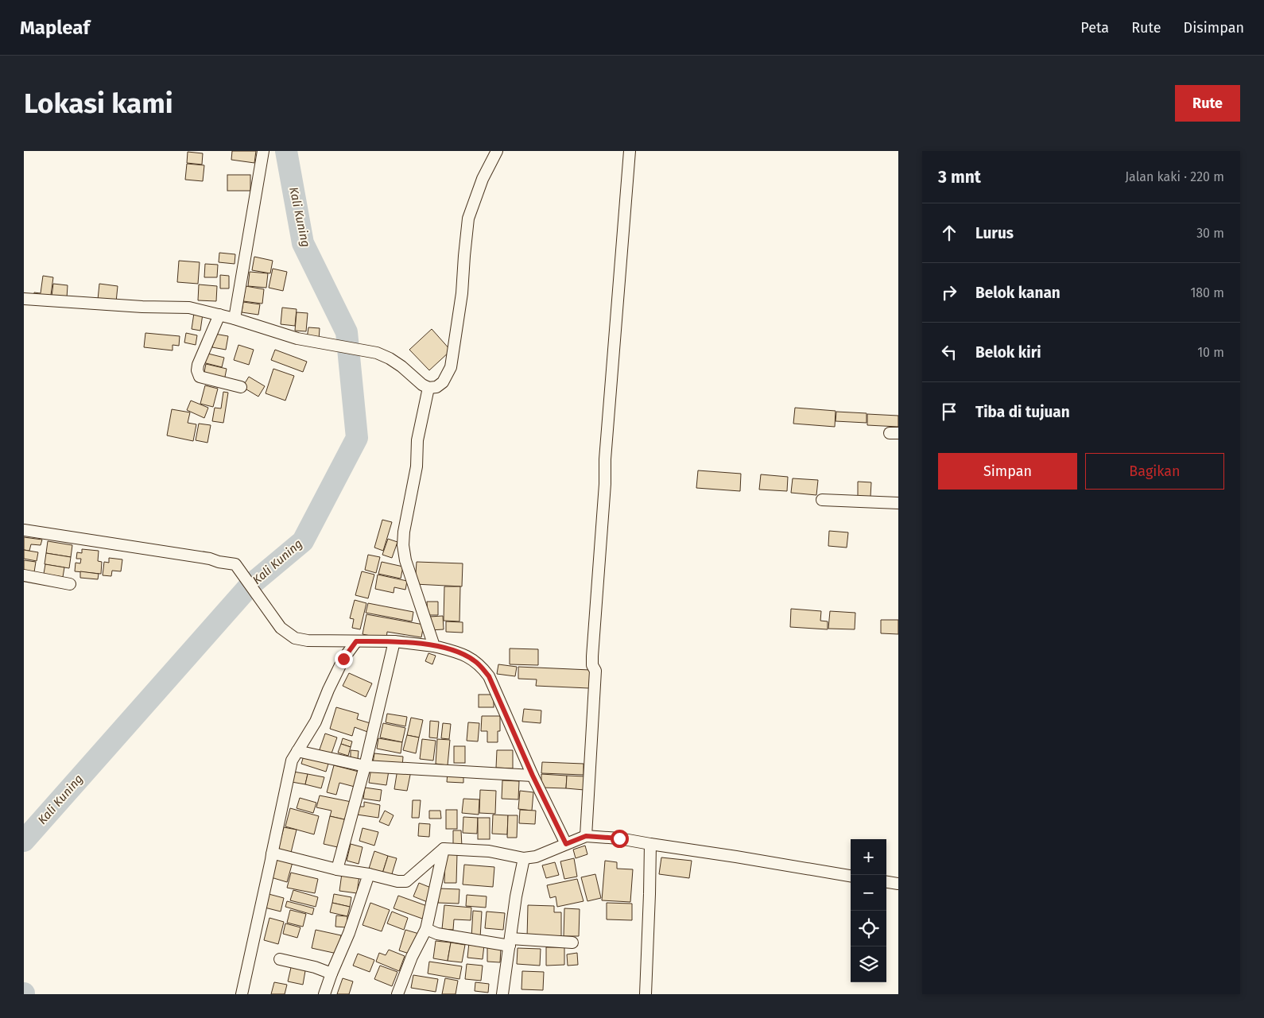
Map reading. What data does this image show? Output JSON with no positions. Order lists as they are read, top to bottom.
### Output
{
  "water": ["Kali Kuning"],
  "page": {
    "header": "Mapleaf",
    "nav": ["Peta", "Rute", "Disimpan"],
    "buttons": [
      "Rute",
      ["Simpan", "Bagikan"]
    ],
    "title": "Lokasi kami",
    "heading": ["3 mnt", "Jalan kaki · 220 m"],
    "list": [
      ["Lurus", "30 m"],
      ["Belok kanan", "180 m"],
      ["Belok kiri", "10 m"],
      "Tiba di tujuan"
    ],
    "map_buttons": ["+", "−"]
  }
}
